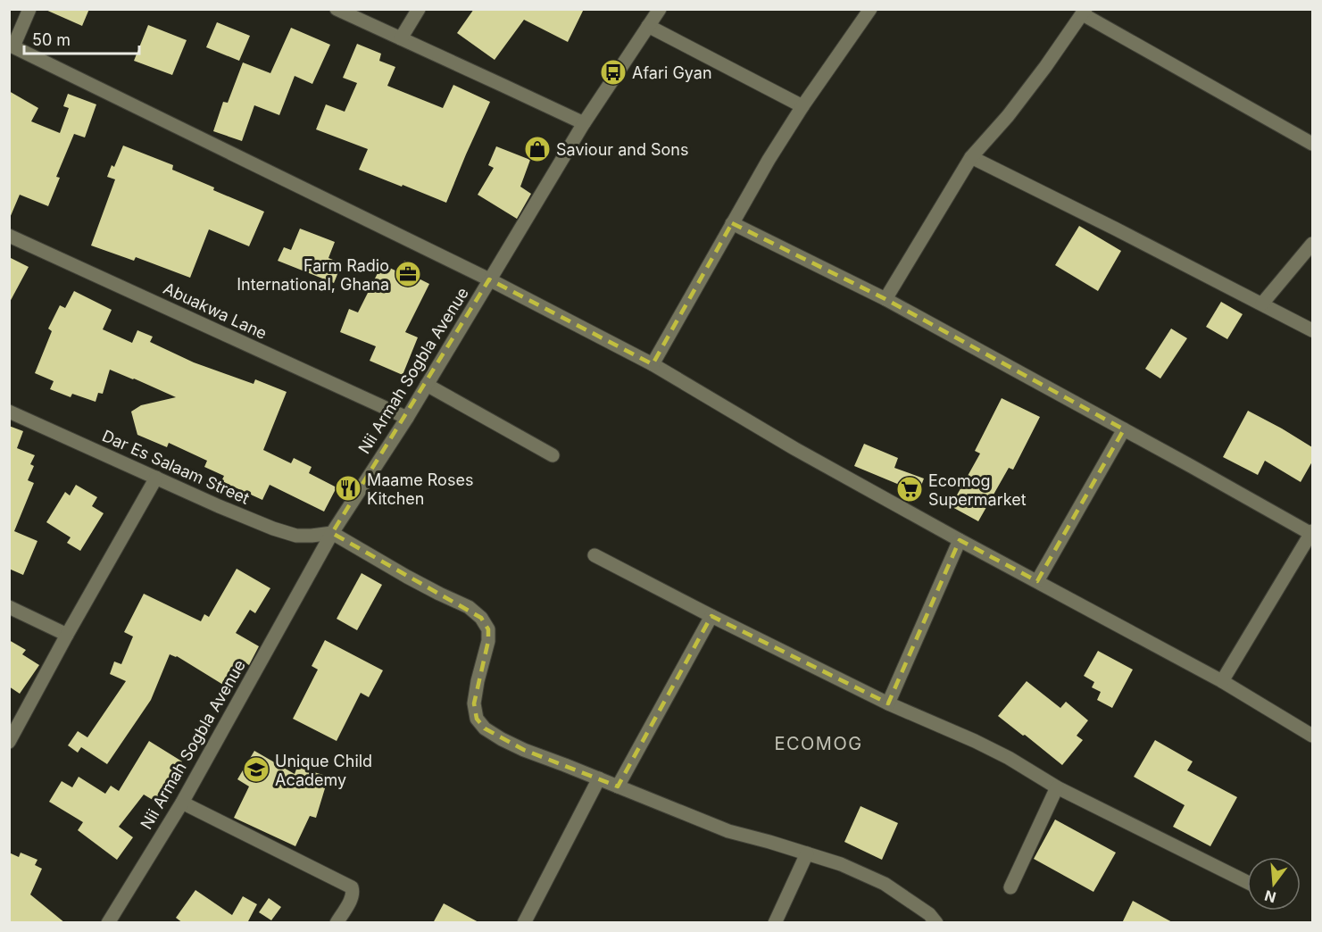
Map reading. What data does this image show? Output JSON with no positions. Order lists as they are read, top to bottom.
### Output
{
  "streets": {
    "street": ["Abuakwa Lane", "Nii Armah Sogbla Avenue", "Dar Es Salaam Street"]
  },
  "crossings": [
    ["Abuakwa Lane", "Nii Armah Sogbla Avenue"],
    ["Nii Armah Sogbla Avenue", "Dar Es Salaam Street"]
  ],
  "districts": ["ECOMOG"],
  "places": {
    "bus stop": ["Afari Gyan"],
    "shop": ["Saviour and Sons"],
    "office": ["Farm Radio International, Ghana"],
    "restaurant": ["Maame Roses Kitchen"],
    "supermarket": ["Ecomog Supermarket"],
    "school or university": ["Unique Child Academy"]
  },
  "scale_bar": "50 m",
  "north": "bottom"
}
